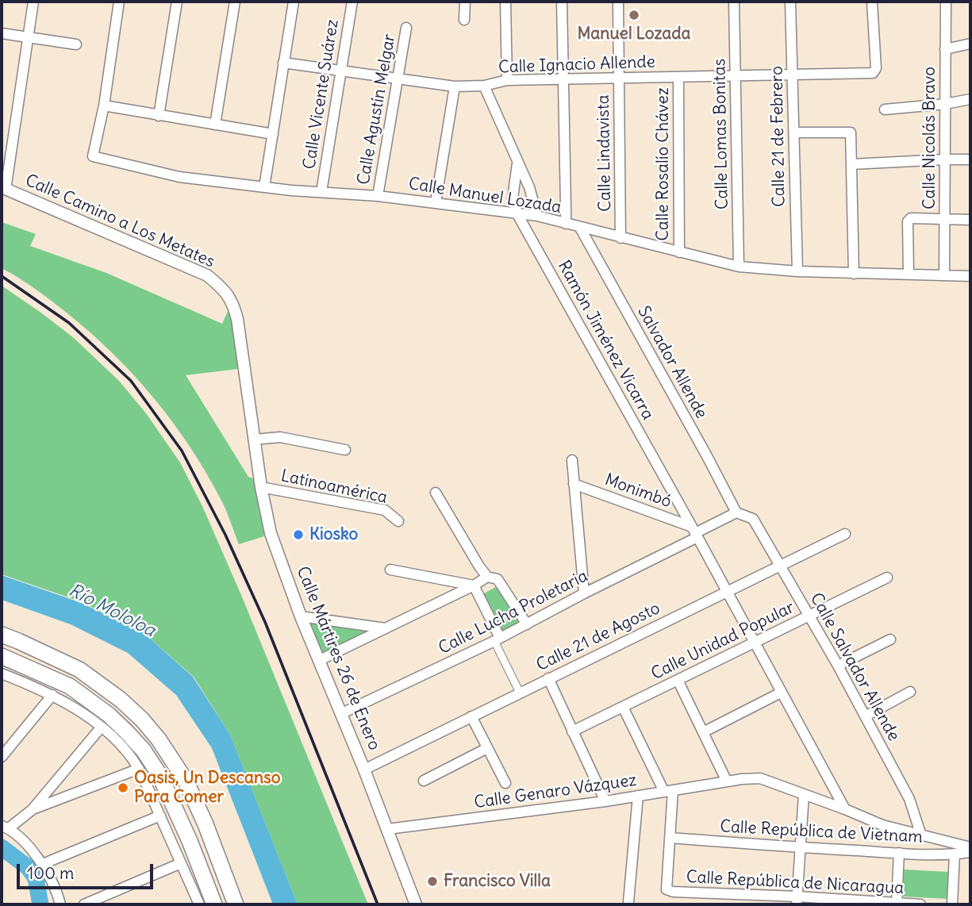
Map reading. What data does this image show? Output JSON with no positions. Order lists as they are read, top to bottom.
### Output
{
  "streets": {
    "street": [
      "Calle Ignacio Allende",
      "Calle Vicente Suárez",
      "Calle Agustín Melgar",
      "Calle Lomas Bonitas",
      "Calle 21 de Febrero",
      "Calle Nicolás Bravo",
      "Calle Lindavista",
      "Calle Rosalío Chávez",
      "Calle Manuel Lozada",
      "Calle Camino a Los Metates",
      "Ramón Jiménez Vicarra",
      "Salvador Allende",
      "Latinoamérica",
      "Monimbó",
      "Calle Lucha Proletaria",
      "Calle 21 de Agosto",
      "Calle Unidad Popular",
      "Calle Mártires 26 de Enero",
      "Calle Salvador Allende",
      "Calle Genaro Vázquez",
      "Calle República de Vietnam",
      "Calle República de Nicaragua"
    ]
  },
  "crossings": [
    ["Calle Ignacio Allende", "Calle Vicente Suárez"],
    ["Calle Ignacio Allende", "Calle Agustín Melgar"],
    ["Calle Ignacio Allende", "Calle Lomas Bonitas"],
    ["Calle Ignacio Allende", "Calle 21 de Febrero"],
    ["Calle Ignacio Allende", "Calle Lindavista"],
    ["Calle Ignacio Allende", "Calle Rosalío Chávez"],
    ["Calle Vicente Suárez", "Calle Manuel Lozada"],
    ["Calle Agustín Melgar", "Calle Manuel Lozada"],
    ["Calle Lomas Bonitas", "Calle Manuel Lozada"],
    ["Calle 21 de Febrero", "Calle Manuel Lozada"],
    ["Calle Nicolás Bravo", "Calle Manuel Lozada"],
    ["Calle Lindavista", "Calle Manuel Lozada"],
    ["Calle Rosalío Chávez", "Calle Manuel Lozada"],
    ["Calle Manuel Lozada", "Ramón Jiménez Vicarra"],
    ["Calle Manuel Lozada", "Salvador Allende"],
    ["Calle Camino a Los Metates", "Calle Mártires 26 de Enero"],
    ["Ramón Jiménez Vicarra", "Monimbó"],
    ["Ramón Jiménez Vicarra", "Calle Lucha Proletaria"],
    ["Ramón Jiménez Vicarra", "Calle 21 de Agosto"],
    ["Ramón Jiménez Vicarra", "Calle Unidad Popular"],
    ["Salvador Allende", "Calle Lucha Proletaria"],
    ["Salvador Allende", "Calle Salvador Allende"],
    ["Latinoamérica", "Calle Mártires 26 de Enero"],
    ["Monimbó", "Calle Lucha Proletaria"],
    ["Calle Lucha Proletaria", "Calle Mártires 26 de Enero"],
    ["Calle Lucha Proletaria", "Calle Salvador Allende"],
    ["Calle 21 de Agosto", "Calle Mártires 26 de Enero"],
    ["Calle 21 de Agosto", "Calle Salvador Allende"],
    ["Calle Unidad Popular", "Calle Salvador Allende"],
    ["Calle Mártires 26 de Enero", "Calle Genaro Vázquez"],
    ["Calle República de Vietnam", "Calle República de Nicaragua"]
  ],
  "water": ["Río Mololoa"],
  "places": [
    "Manuel Lozada",
    "Kiosko",
    "Oasis, Un Descanso Para Comer",
    "Francisco Villa"
  ],
  "scale_bar": "100 m"
}
